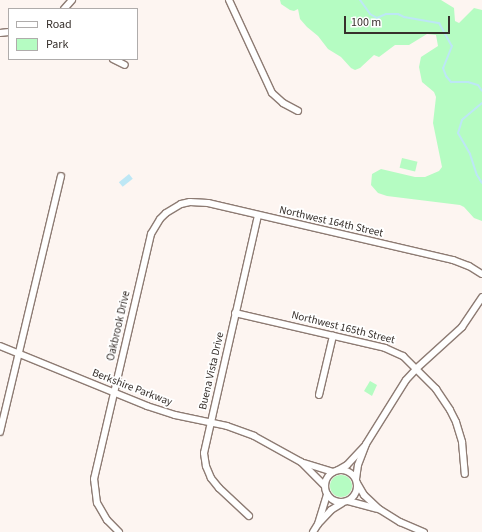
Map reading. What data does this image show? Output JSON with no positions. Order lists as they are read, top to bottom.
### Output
{
  "streets": {
    "street": [
      "Northwest 164th Street",
      "Oakbrook Drive",
      "Northwest 165th Street",
      "Buena Vista Drive",
      "Berkshire Parkway"
    ]
  },
  "crossings": [
    ["Northwest 164th Street", "Oakbrook Drive"],
    ["Northwest 164th Street", "Buena Vista Drive"],
    ["Oakbrook Drive", "Berkshire Parkway"],
    ["Northwest 165th Street", "Buena Vista Drive"],
    ["Buena Vista Drive", "Berkshire Parkway"]
  ],
  "legend": ["Road", "Park"],
  "scale_bar": "100 m"
}
